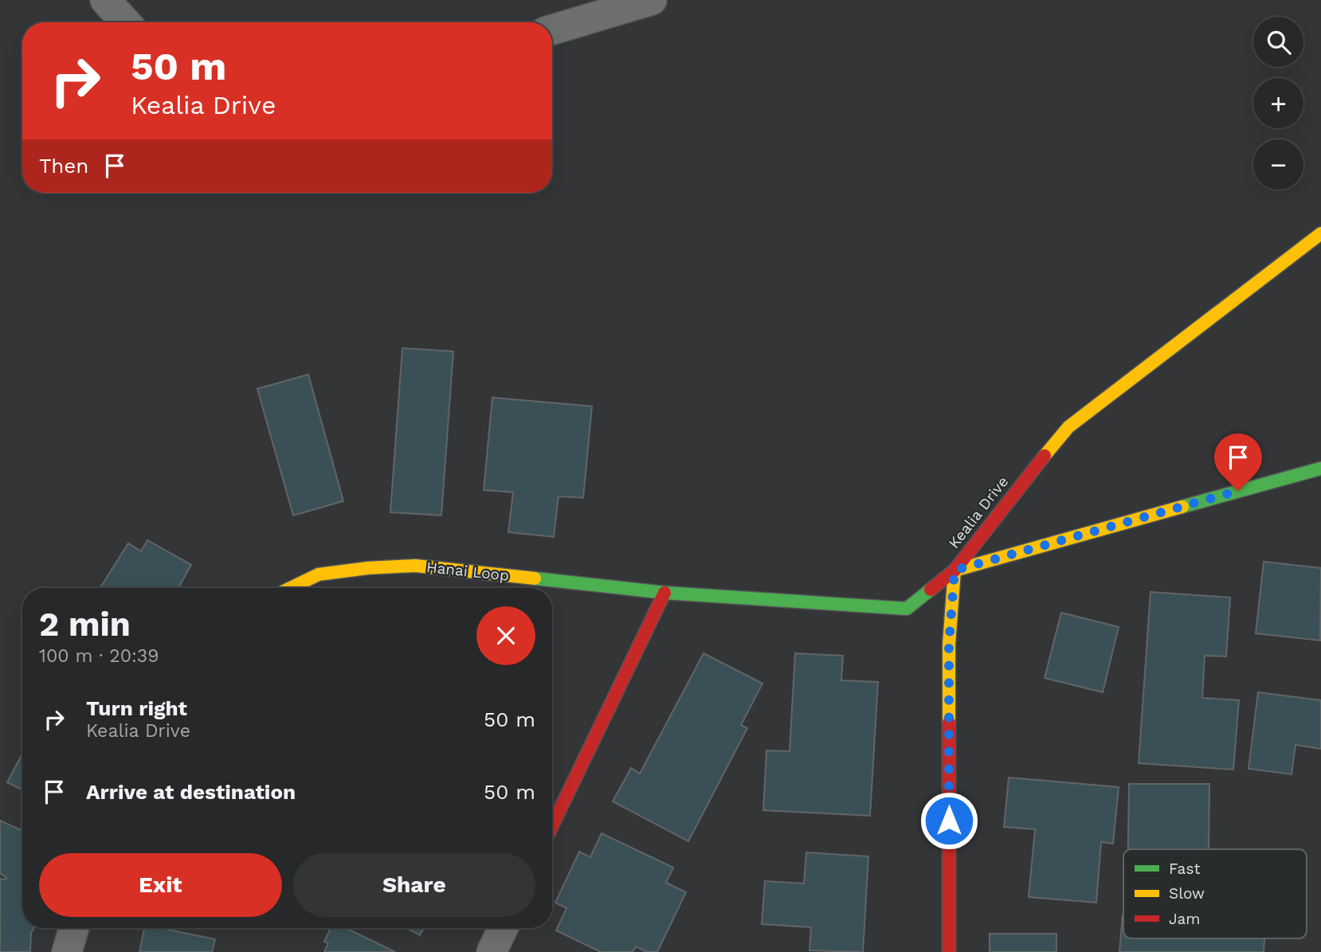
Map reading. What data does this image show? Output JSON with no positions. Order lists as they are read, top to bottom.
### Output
{
  "streets": {
    "street": ["Kealia Drive", "Hanai Loop"]
  },
  "crossings": [
    ["Kealia Drive", "Hanai Loop"]
  ],
  "legend": ["Fast", "Slow", "Jam"],
  "page": {
    "map_buttons": ["+", "−"],
    "turn": ["50 m", "Kealia Drive"],
    "then": "Then",
    "heading": ["2 min", "100 m · 20:39"],
    "list": [
      {
        "name": "Turn right",
        "note": "Kealia Drive",
        "value": "50 m"
      },
      {
        "name": "Arrive at destination",
        "value": "50 m"
      }
    ],
    "buttons": ["Exit", "Share"]
  }
}
